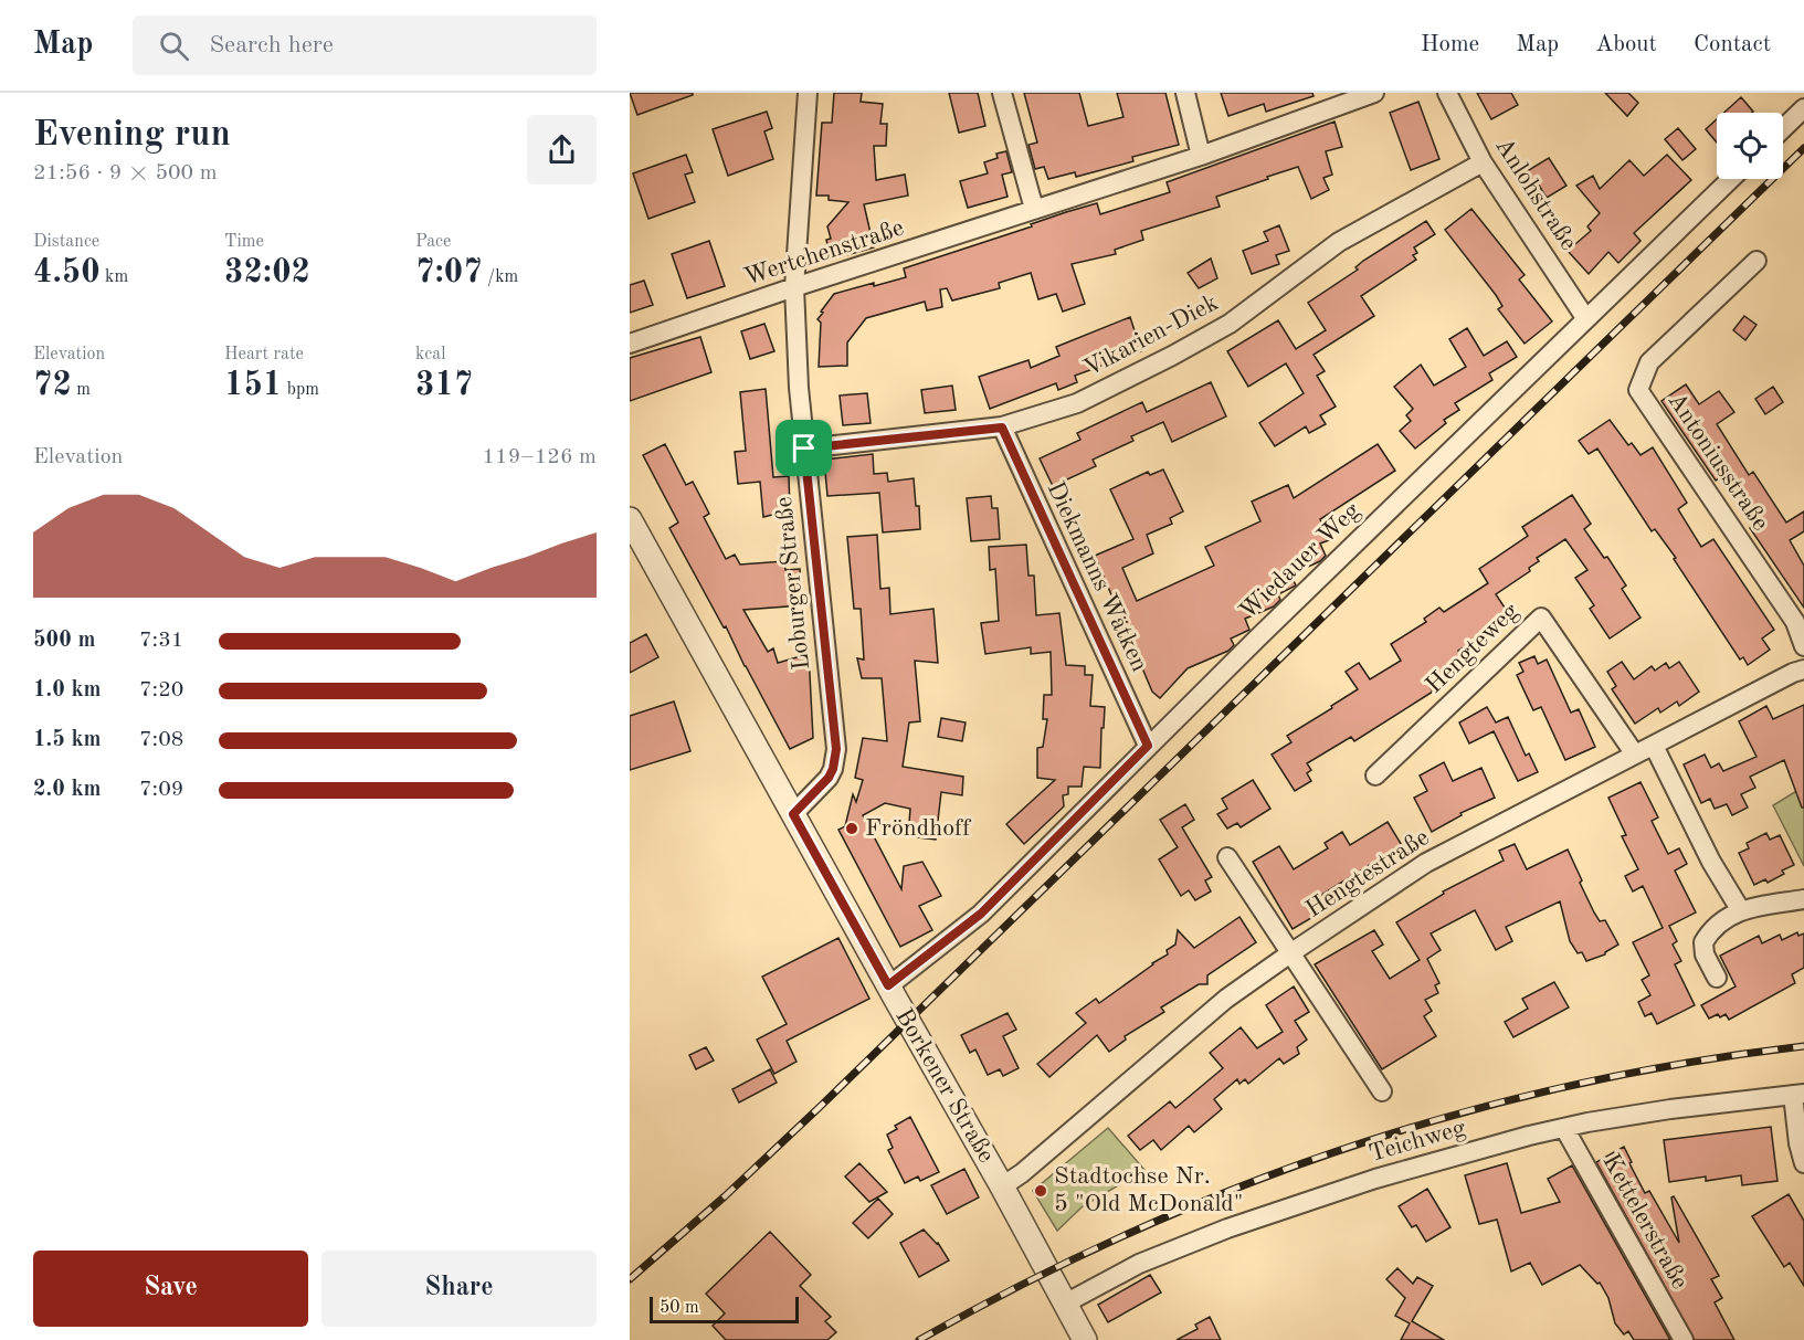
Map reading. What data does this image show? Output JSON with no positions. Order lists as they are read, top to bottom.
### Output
{
  "streets": {
    "street": [
      "Anlohstraße",
      "Wertchenstraße",
      "Vikarien-Diek",
      "Antoniusstraße",
      "Wiedauer Weg",
      "Diekmanns Wätken",
      "Loburger Straße",
      "Hengteweg",
      "Hengtestraße",
      "Borkener Straße",
      "Teichweg",
      "Kettelerstraße"
    ]
  },
  "crossings": [
    ["Anlohstraße", "Vikarien-Diek"],
    ["Anlohstraße", "Wiedauer Weg"],
    ["Wertchenstraße", "Loburger Straße"],
    ["Vikarien-Diek", "Diekmanns Wätken"],
    ["Vikarien-Diek", "Loburger Straße"],
    ["Wiedauer Weg", "Diekmanns Wätken"],
    ["Wiedauer Weg", "Borkener Straße"],
    ["Loburger Straße", "Borkener Straße"],
    ["Hengteweg", "Hengtestraße"],
    ["Hengtestraße", "Borkener Straße"],
    ["Borkener Straße", "Teichweg"],
    ["Teichweg", "Kettelerstraße"]
  ],
  "places": ["Fröndhoff", "Stadtochse Nr. 5 \"Old McDonald\""],
  "scale_bar": "50 m",
  "page": {
    "header": "Map",
    "search": "Search here",
    "nav": [
      "Home",
      "Map",
      "About",
      "Contact"
    ],
    "heading": ["Evening run", "21:56 · 9 × 500 m"],
    "stats": [
      ["Distance", "4.50 km"],
      ["Time", "32:02"],
      ["Pace", "7:07 /km"],
      ["Elevation", "72 m"],
      ["Heart rate", "151 bpm"],
      ["kcal", "317"]
    ],
    "chart": ["Elevation", "119–126 m"],
    "list": [
      {
        "name": "500 m",
        "note": "7:31"
      },
      {
        "name": "1.0 km",
        "note": "7:20"
      },
      {
        "name": "1.5 km",
        "note": "7:08"
      },
      {
        "name": "2.0 km",
        "note": "7:09"
      }
    ],
    "buttons": ["Save", "Share"],
    "scale": "50 m"
  }
}
